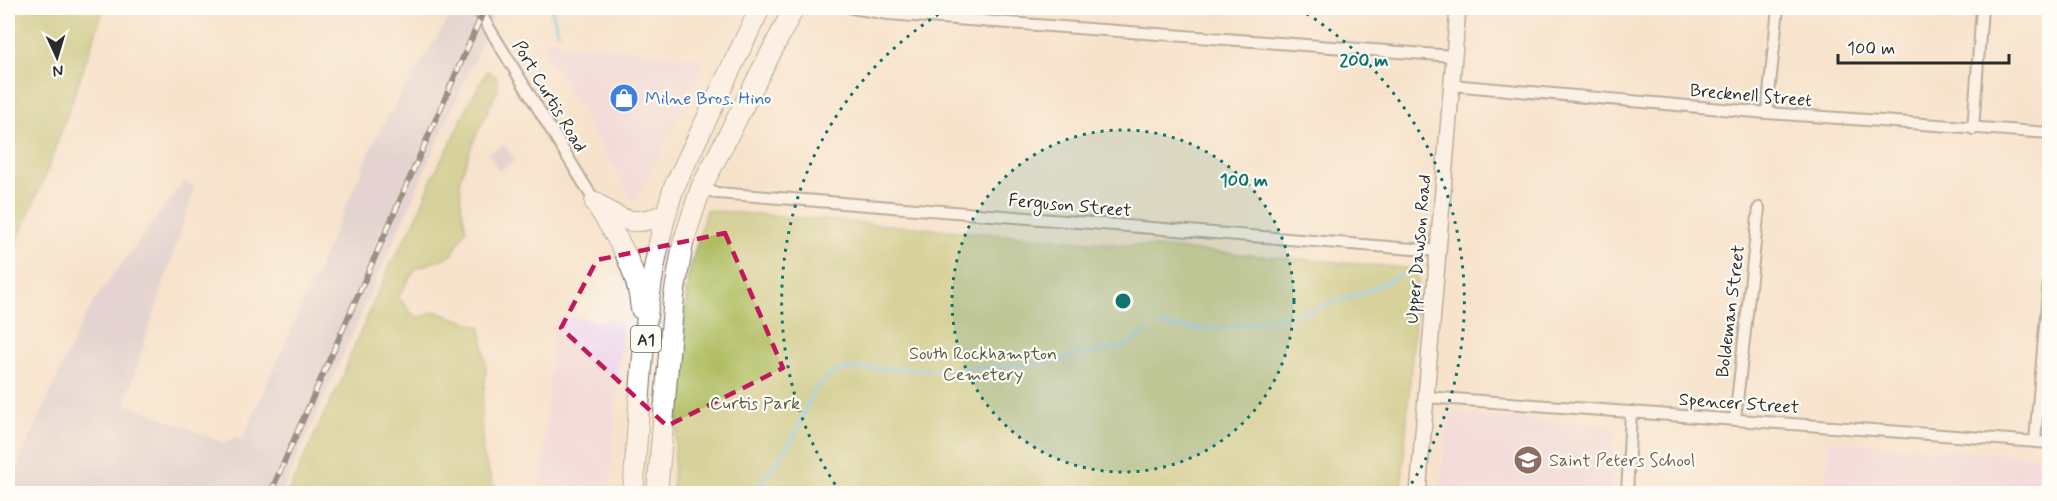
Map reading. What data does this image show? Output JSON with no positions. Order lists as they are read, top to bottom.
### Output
{
  "streets": {
    "highway": ["A1"],
    "street": [
      "Brecknell Street",
      "Port Curtis Road",
      "Ferguson Street",
      "Upper Dawson Road",
      "Boldeman Street",
      "Spencer Street"
    ]
  },
  "crossings": [
    ["Brecknell Street", "Upper Dawson Road"],
    ["Ferguson Street", "Upper Dawson Road"],
    ["Ferguson Street", "A1"],
    ["Upper Dawson Road", "Spencer Street"],
    ["Boldeman Street", "Spencer Street"]
  ],
  "parks": ["South Rockhampton Cemetery", "Curtis Park"],
  "places": {
    "shop": ["Milne Bros. Hino"],
    "school or university": ["Saint Peters School"]
  },
  "scale_bar": "100 m",
  "north": "bottom",
  "rings": ["200 m", "100 m"]
}
